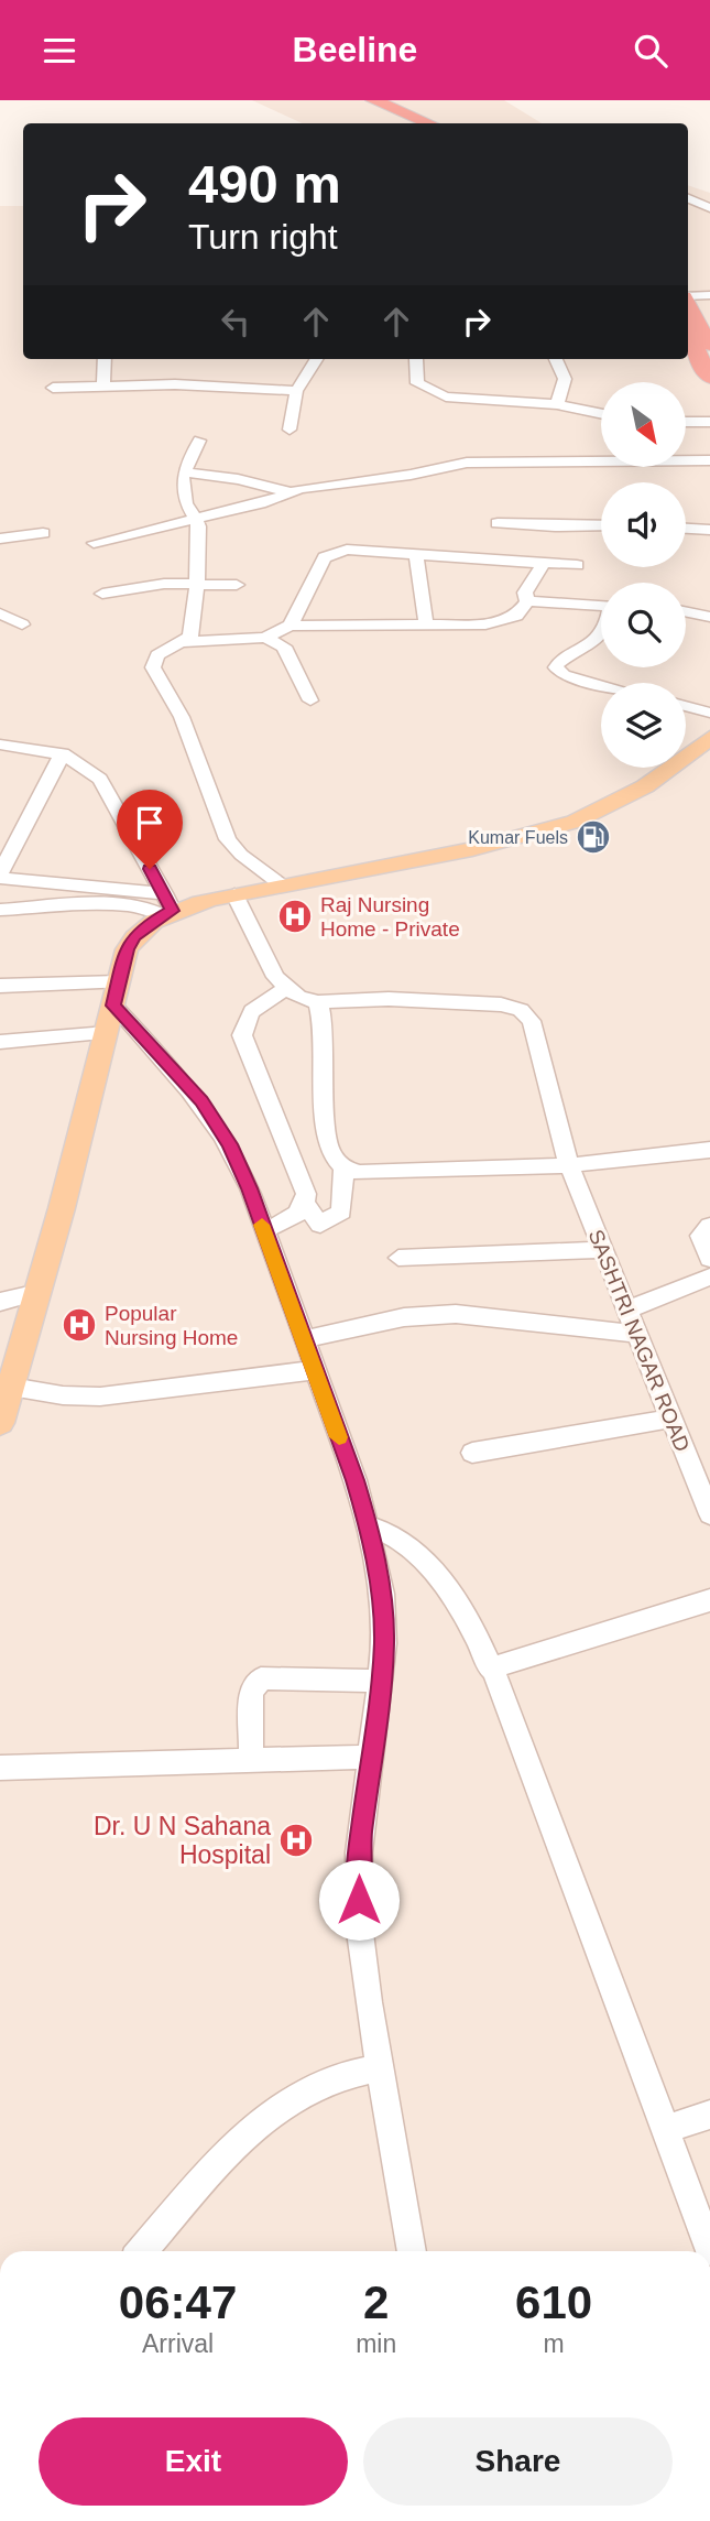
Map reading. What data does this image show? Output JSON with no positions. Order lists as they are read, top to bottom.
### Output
{
  "streets": {
    "street": ["SASHTRI NAGAR ROAD"]
  },
  "places": {
    "fuel station": ["Kumar Fuels"],
    "hospital": ["Raj Nursing Home - Private", "Popular Nursing Home", "Dr. U N Sahana Hospital"]
  },
  "north": "bottom right",
  "page": {
    "header": "Beeline",
    "turn": ["490 m", "Turn right"],
    "eta": [
      "06:47",
      "Arrival",
      "2",
      "min",
      "610",
      "m"
    ],
    "buttons": ["Exit", "Share"]
  }
}
